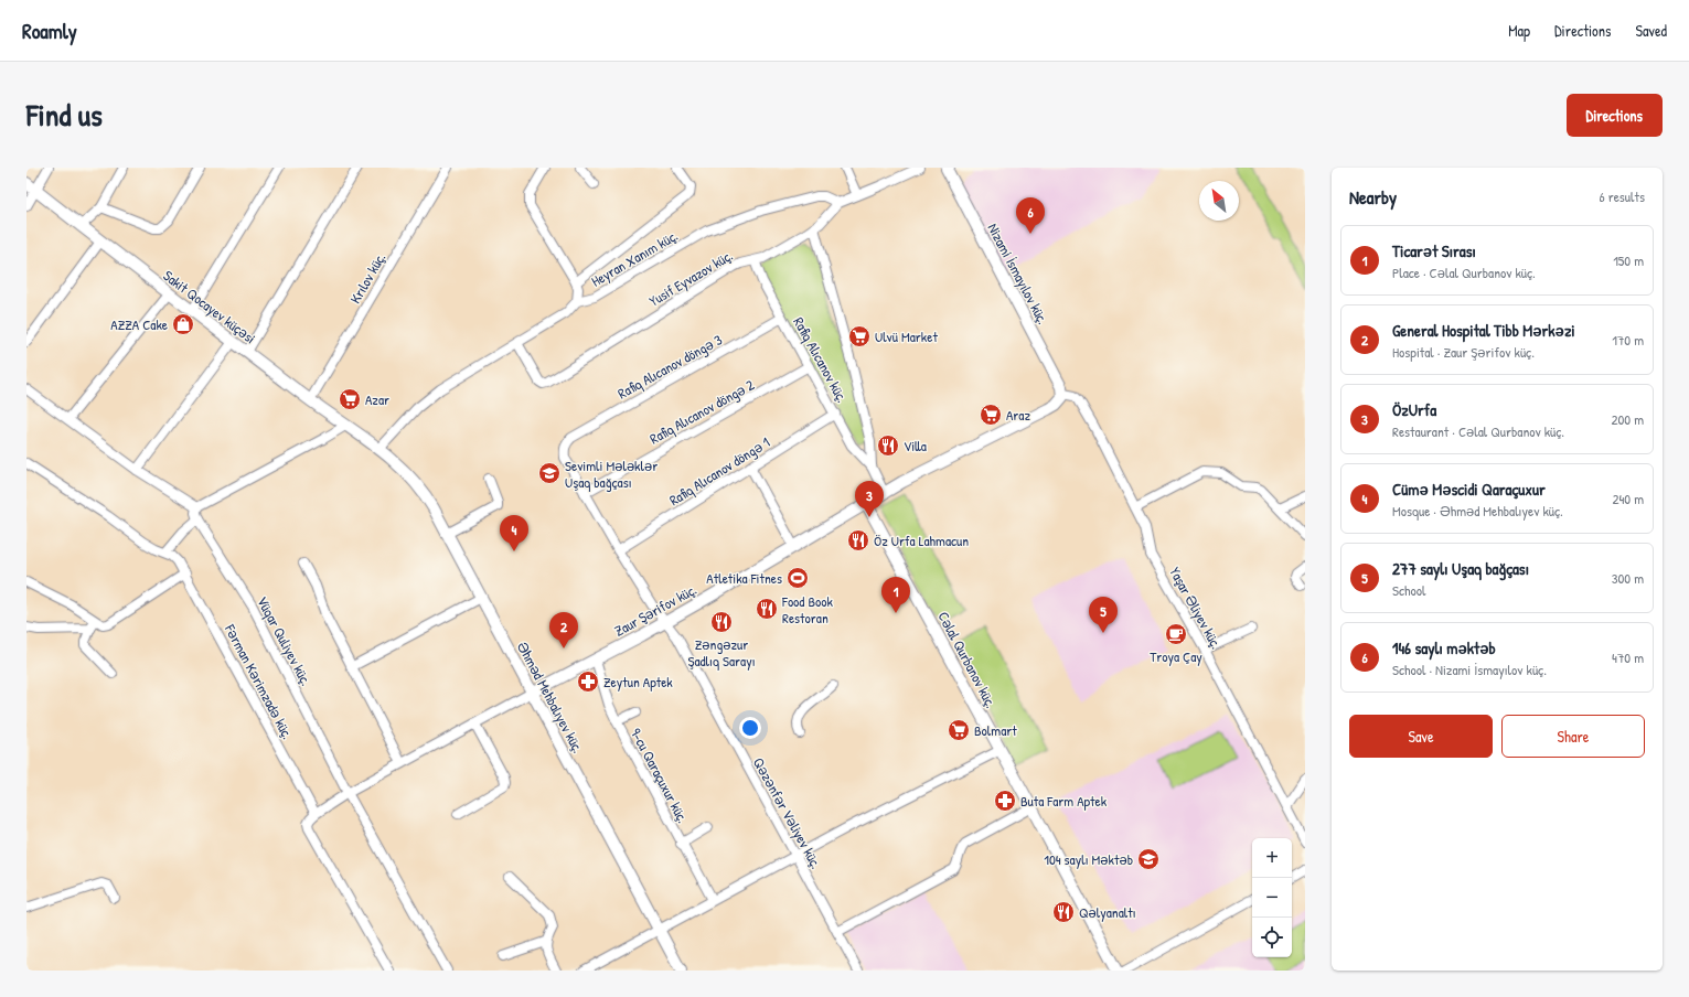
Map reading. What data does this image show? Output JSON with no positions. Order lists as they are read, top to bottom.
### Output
{
  "streets": {
    "street": [
      "Heyran Xanım küç.",
      "Nizami İsmayılov küç.",
      "Krılov küç.",
      "Yusif Eyvazov küç.",
      "Sakit Qocayev küçəsi",
      "Rafiq Alıcanov küç.",
      "Rafiq Alıcanov döngə 3",
      "Rafiq Alıcanov döngə 2",
      "Rafiq Alıcanov döngə 1",
      "Yaşar Əliyev küç.",
      "Zaur Şərifov küç.",
      "Vüqar Quliyev küç.",
      "Cəlal Qurbanov küç.",
      "Fərman Kərimzadə küç.",
      "Əhməd Mehbalıyev küç.",
      "9-cu Qaraçuxur küç.",
      "Qəzənfər Vəliyev küç."
    ]
  },
  "crossings": [
    ["Heyran Xanım küç.", "Yusif Eyvazov küç."],
    ["Heyran Xanım küç.", "Sakit Qocayev küçəsi"],
    ["Heyran Xanım küç.", "Əhməd Mehbalıyev küç."],
    ["Nizami İsmayılov küç.", "Yaşar Əliyev küç."],
    ["Nizami İsmayılov küç.", "Zaur Şərifov küç."],
    ["Krılov küç.", "Sakit Qocayev küçəsi"],
    ["Yusif Eyvazov küç.", "Rafiq Alıcanov küç."],
    ["Sakit Qocayev küçəsi", "Əhməd Mehbalıyev küç."],
    ["Rafiq Alıcanov küç.", "Rafiq Alıcanov döngə 3"],
    ["Rafiq Alıcanov küç.", "Rafiq Alıcanov döngə 2"],
    ["Rafiq Alıcanov küç.", "Rafiq Alıcanov döngə 1"],
    ["Rafiq Alıcanov döngə 3", "Qəzənfər Vəliyev küç."],
    ["Rafiq Alıcanov döngə 2", "Qəzənfər Vəliyev küç."],
    ["Rafiq Alıcanov döngə 1", "Qəzənfər Vəliyev küç."],
    ["Yaşar Əliyev küç.", "Zaur Şərifov küç."],
    ["Zaur Şərifov küç.", "Vüqar Quliyev küç."],
    ["Zaur Şərifov küç.", "Cəlal Qurbanov küç."],
    ["Zaur Şərifov küç.", "Fərman Kərimzadə küç."],
    ["Zaur Şərifov küç.", "Əhməd Mehbalıyev küç."],
    ["Zaur Şərifov küç.", "9-cu Qaraçuxur küç."],
    ["Zaur Şərifov küç.", "Qəzənfər Vəliyev küç."]
  ],
  "places": {
    "shop": ["AZZA Cake"],
    "supermarket": [
      "Ulvü Market",
      "Azar",
      "Araz",
      "Bolmart"
    ],
    "restaurant": [
      "Villa",
      "Öz Urfa Lahmacun",
      "Food Book Restoran",
      "Zəngəzur Şadlıq Sarayı",
      "Qəlyanaltı"
    ],
    "school or university": ["Sevimli Mələklər Uşaq bağçası", "104 saylı Məktəb"],
    "sports": ["Atletika Fitnes"],
    "cafe": ["Troya Çay"],
    "pharmacy": ["Zeytun Aptek", "Buta Farm Aptek"]
  },
  "north": "top left",
  "page": {
    "header": "Roamly",
    "nav": ["Map", "Directions", "Saved"],
    "title": "Find us",
    "buttons": [
      "Directions",
      ["Save", "Share"]
    ],
    "heading": ["Nearby", "6 results"],
    "pins": [
      "6",
      "3",
      "4",
      "1",
      "5",
      "2"
    ],
    "list": [
      {
        "mark": "1",
        "name": "Ticarət Sırası",
        "note": "Place · Cəlal Qurbanov küç.",
        "value": "150 m"
      },
      {
        "mark": "2",
        "name": "General Hospital Tibb Mərkəzi",
        "note": "Hospital · Zaur Şərifov küç.",
        "value": "170 m"
      },
      {
        "mark": "3",
        "name": "ÖzUrfa",
        "note": "Restaurant · Cəlal Qurbanov küç.",
        "value": "200 m"
      },
      {
        "mark": "4",
        "name": "Cümə Məscidi Qaraçuxur",
        "note": "Mosque · Əhməd Mehbalıyev küç.",
        "value": "240 m"
      },
      {
        "mark": "5",
        "name": "277 saylı Uşaq bağçası",
        "note": "School",
        "value": "300 m"
      },
      {
        "mark": "6",
        "name": "146 saylı məktəb",
        "note": "School · Nizami İsmayılov küç.",
        "value": "470 m"
      }
    ],
    "map_buttons": ["+", "−"]
  }
}
